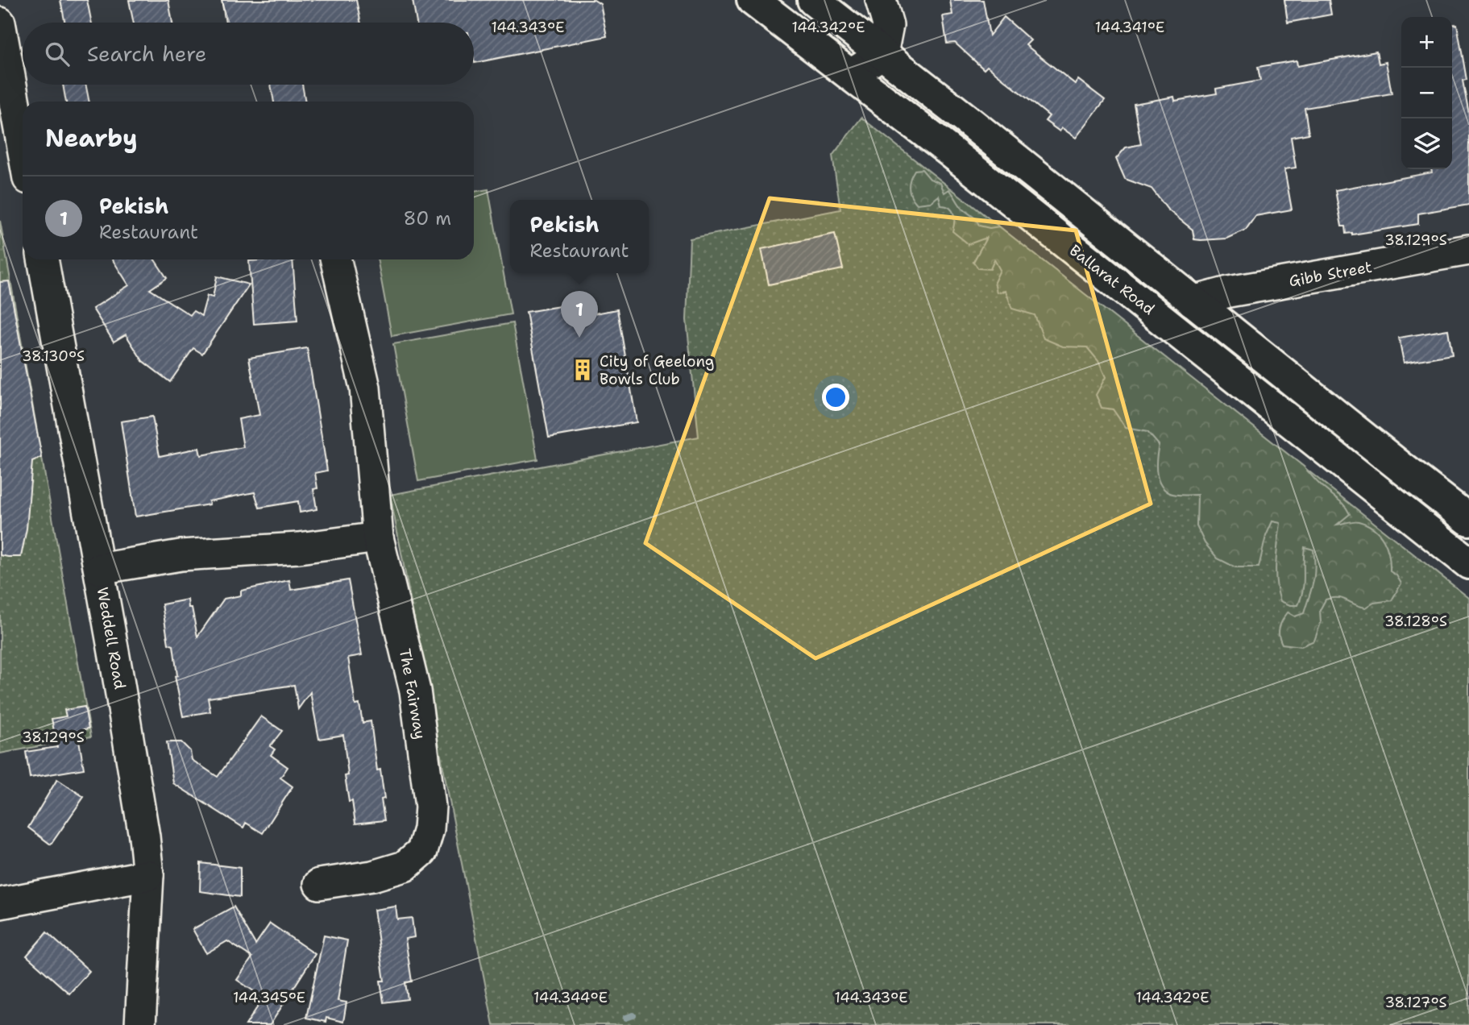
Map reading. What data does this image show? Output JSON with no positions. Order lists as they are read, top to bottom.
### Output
{
  "streets": {
    "highway": ["Ballarat Road"],
    "street": ["Gibb Street", "Weddell Road", "The Fairway"]
  },
  "places": {
    "building": ["City of Geelong Bowls Club"]
  },
  "page": {
    "map_buttons": ["+", "−"],
    "search": "Search here",
    "heading": "Nearby",
    "list": [
      {
        "mark": "1",
        "name": "Pekish",
        "note": "Restaurant",
        "value": "80 m"
      }
    ],
    "popup": ["Pekish", "Restaurant"],
    "pins": "1"
  },
  "coordinates": [
    "144.343°E",
    "144.342°E",
    "144.341°E",
    "38.129°S",
    "38.130°S",
    "38.128°S",
    "144.345°E",
    "144.344°E",
    "38.127°S"
  ]
}
